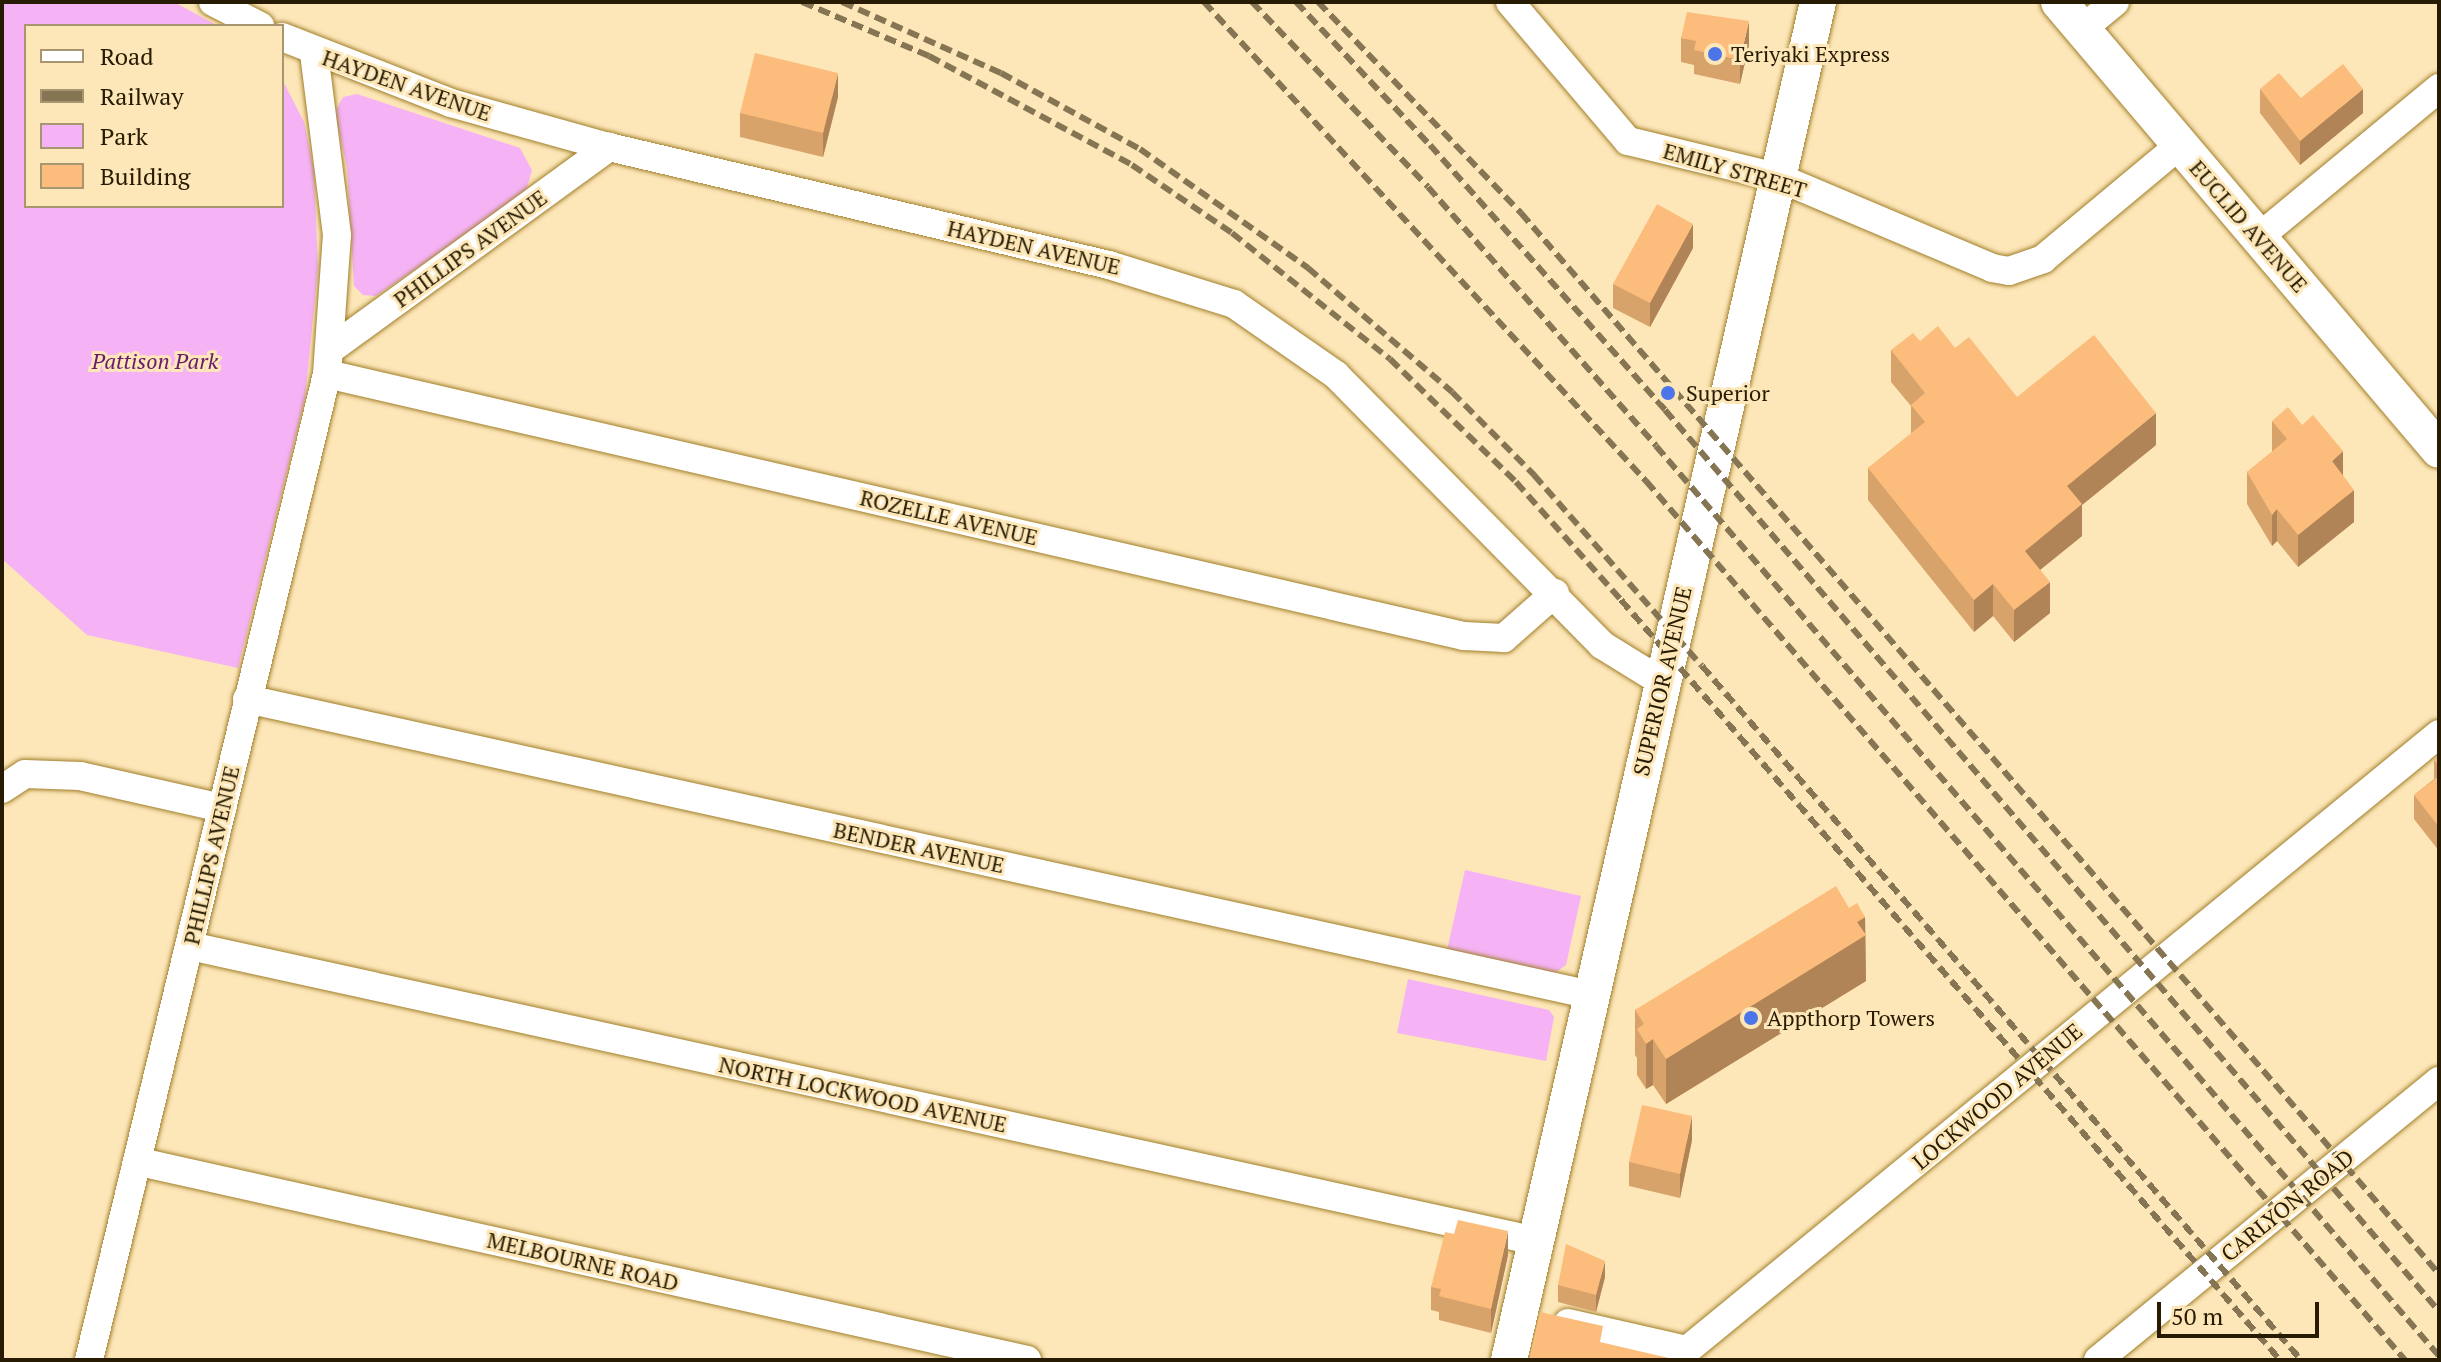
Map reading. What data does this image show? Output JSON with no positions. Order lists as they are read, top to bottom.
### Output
{
  "streets": {
    "main road": ["EUCLID AVENUE", "SUPERIOR AVENUE"],
    "street": [
      "HAYDEN AVENUE",
      "EMILY STREET",
      "PHILLIPS AVENUE",
      "ROZELLE AVENUE",
      "BENDER AVENUE",
      "NORTH LOCKWOOD AVENUE",
      "LOCKWOOD AVENUE",
      "CARLYON ROAD",
      "MELBOURNE ROAD"
    ]
  },
  "crossings": [
    ["HAYDEN AVENUE", "PHILLIPS AVENUE"],
    ["HAYDEN AVENUE", "ROZELLE AVENUE"],
    ["HAYDEN AVENUE", "SUPERIOR AVENUE"],
    ["EMILY STREET", "EUCLID AVENUE"],
    ["EMILY STREET", "SUPERIOR AVENUE"],
    ["PHILLIPS AVENUE", "ROZELLE AVENUE"],
    ["PHILLIPS AVENUE", "BENDER AVENUE"],
    ["PHILLIPS AVENUE", "NORTH LOCKWOOD AVENUE"],
    ["PHILLIPS AVENUE", "MELBOURNE ROAD"],
    ["SUPERIOR AVENUE", "BENDER AVENUE"],
    ["SUPERIOR AVENUE", "NORTH LOCKWOOD AVENUE"],
    ["SUPERIOR AVENUE", "LOCKWOOD AVENUE"]
  ],
  "parks": ["Pattison Park"],
  "places": ["Teriyaki Express", "Superior", "Appthorp Towers"],
  "legend": [
    "Road",
    "Railway",
    "Park",
    "Building"
  ],
  "scale_bar": "50 m"
}
